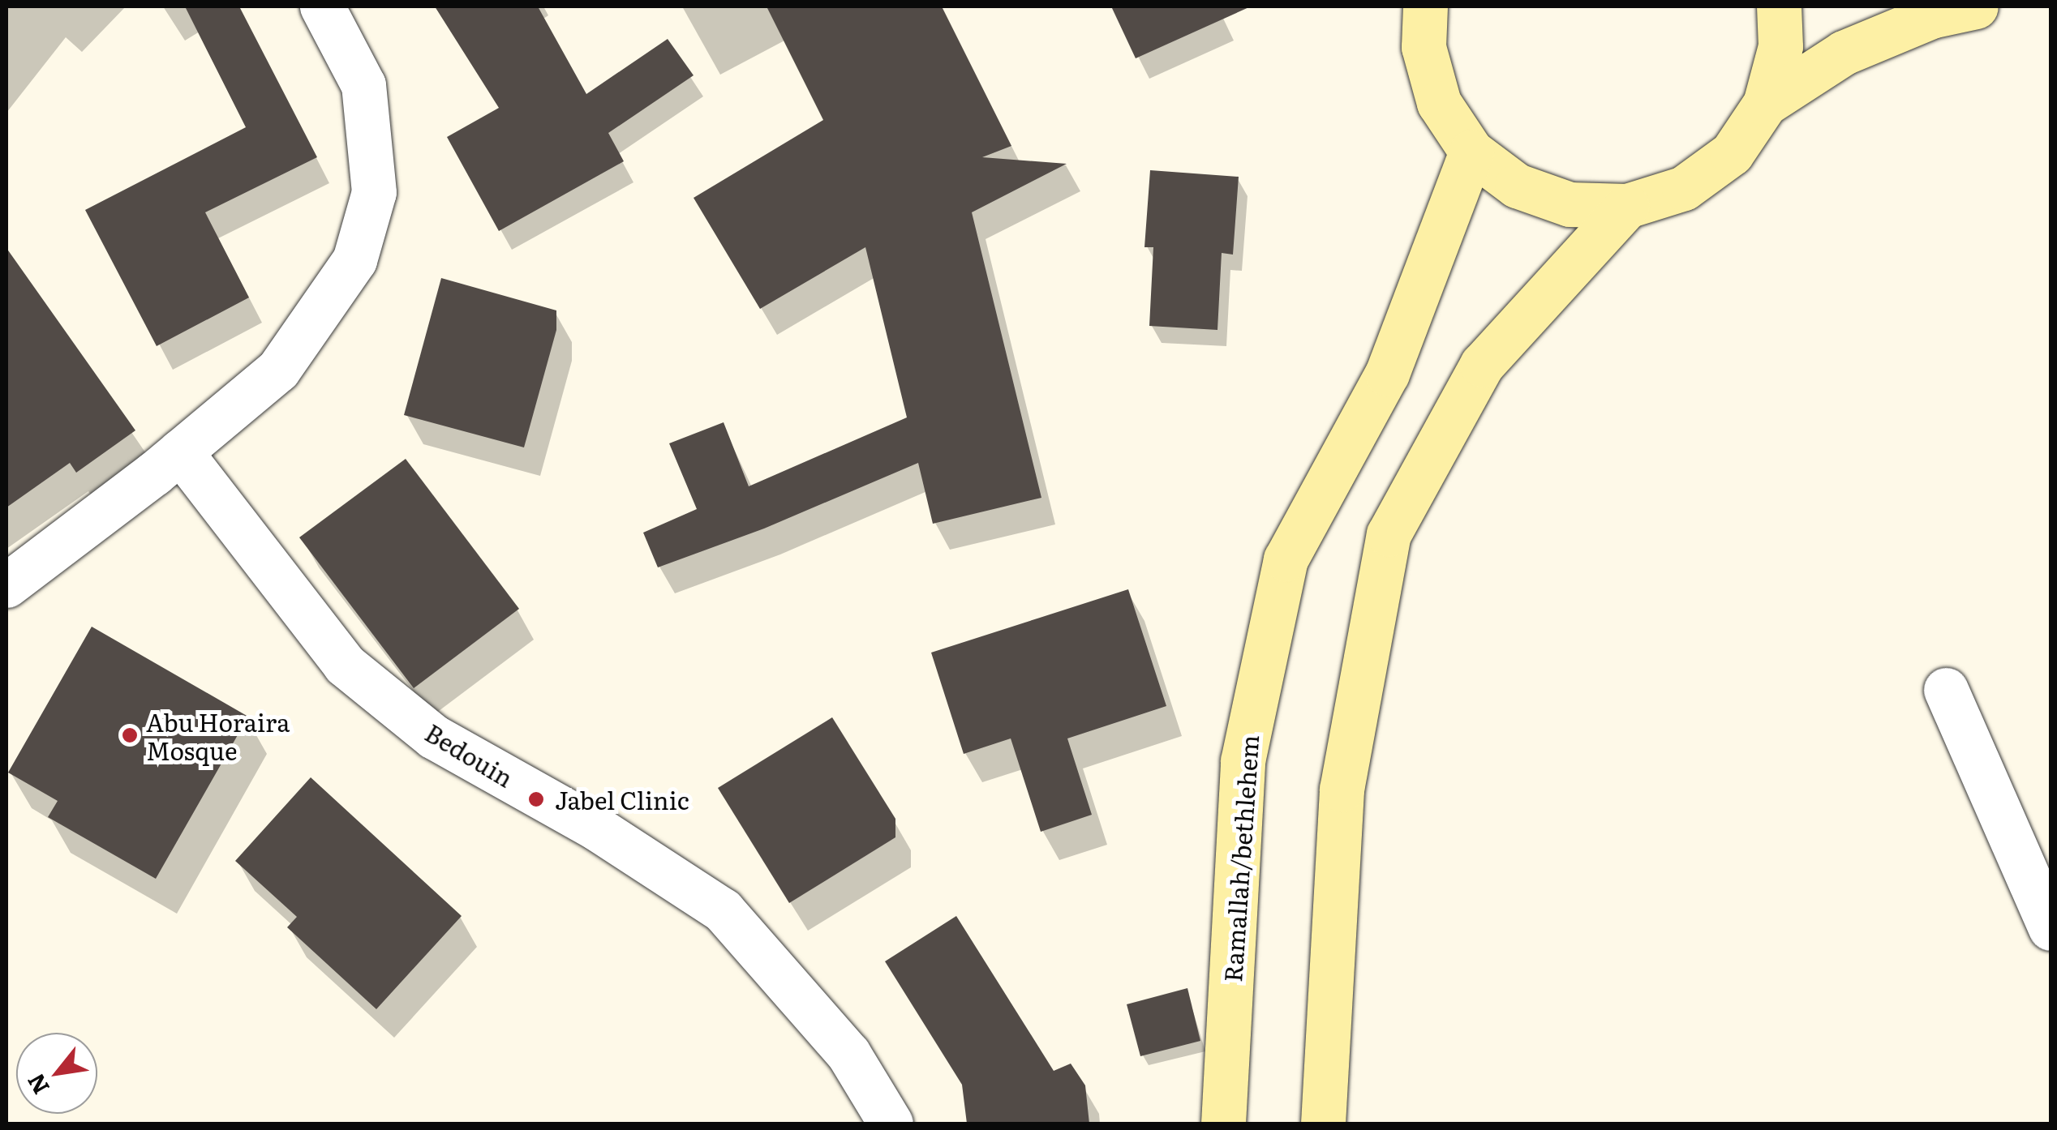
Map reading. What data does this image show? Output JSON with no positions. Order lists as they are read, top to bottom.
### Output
{
  "streets": {
    "main road": ["Ramallah/bethlehem"],
    "street": ["Bedouin"]
  },
  "places": ["Abu Horaira Mosque", "Jabel Clinic"],
  "north": "bottom left"
}
